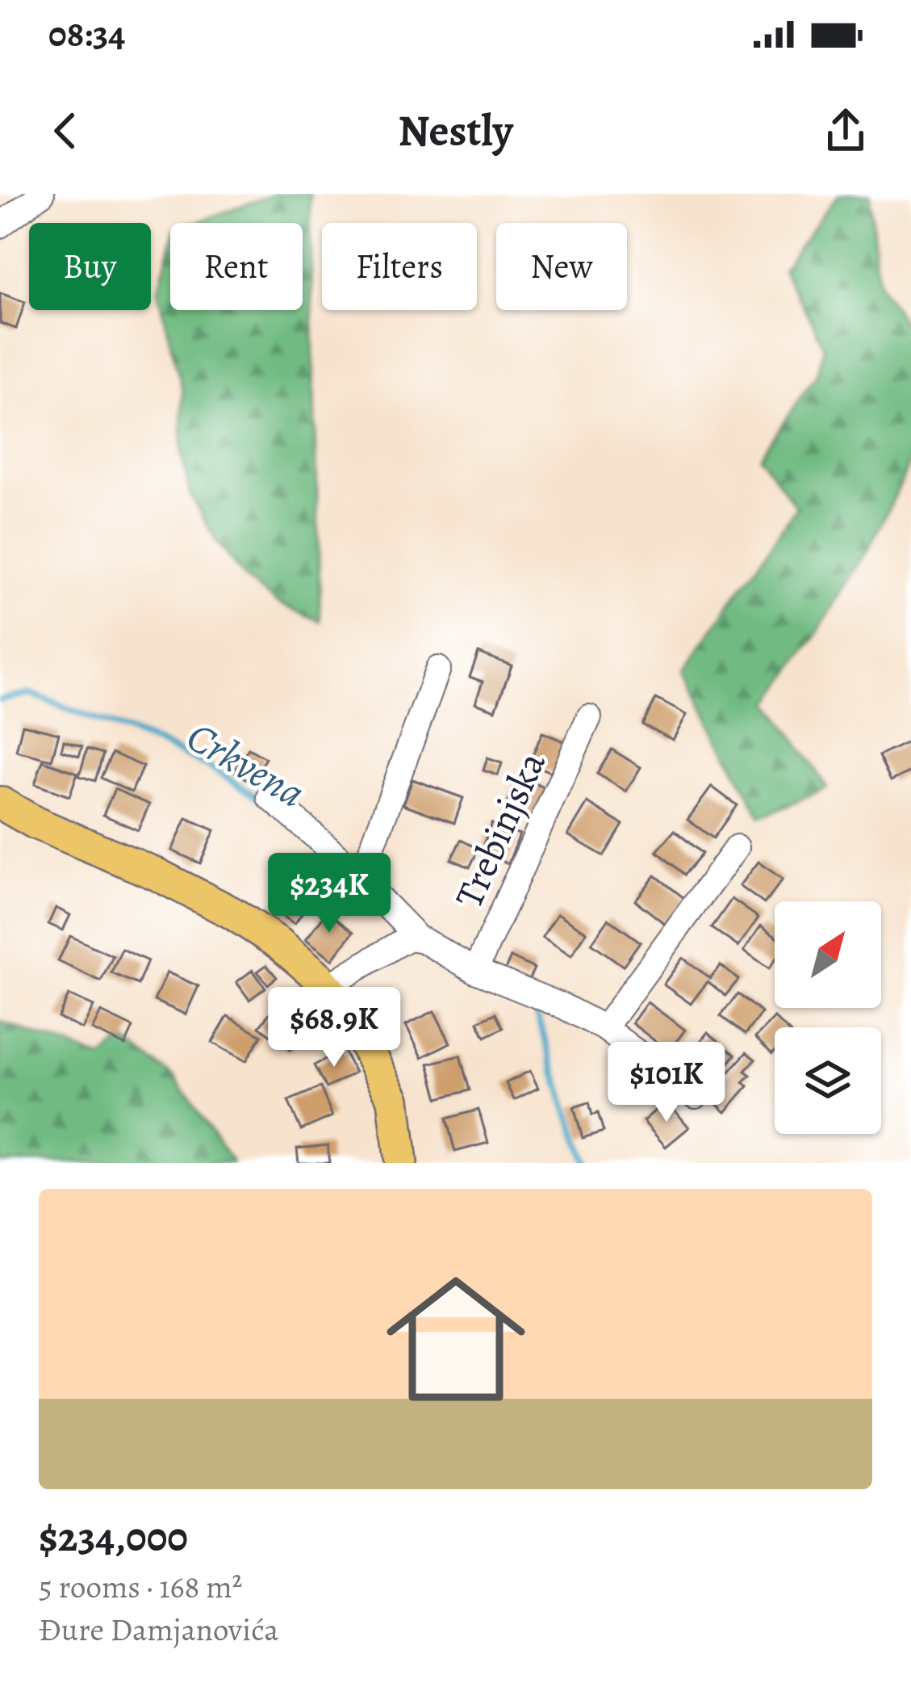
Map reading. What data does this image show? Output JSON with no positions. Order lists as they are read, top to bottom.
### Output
{
  "streets": {
    "street": ["Trebinjska"]
  },
  "water": ["Crkvena"],
  "north": "top right",
  "page": {
    "status": "08:34",
    "header": "Nestly",
    "chip": [
      "Buy",
      "Rent",
      "Filters",
      "New"
    ],
    "price": ["$234K", "$68.9K", "$101K"],
    "list": [
      {
        "name": "$234,000",
        "note": "5 rooms · 168 m² · Đure Damjanovića"
      }
    ]
  }
}
